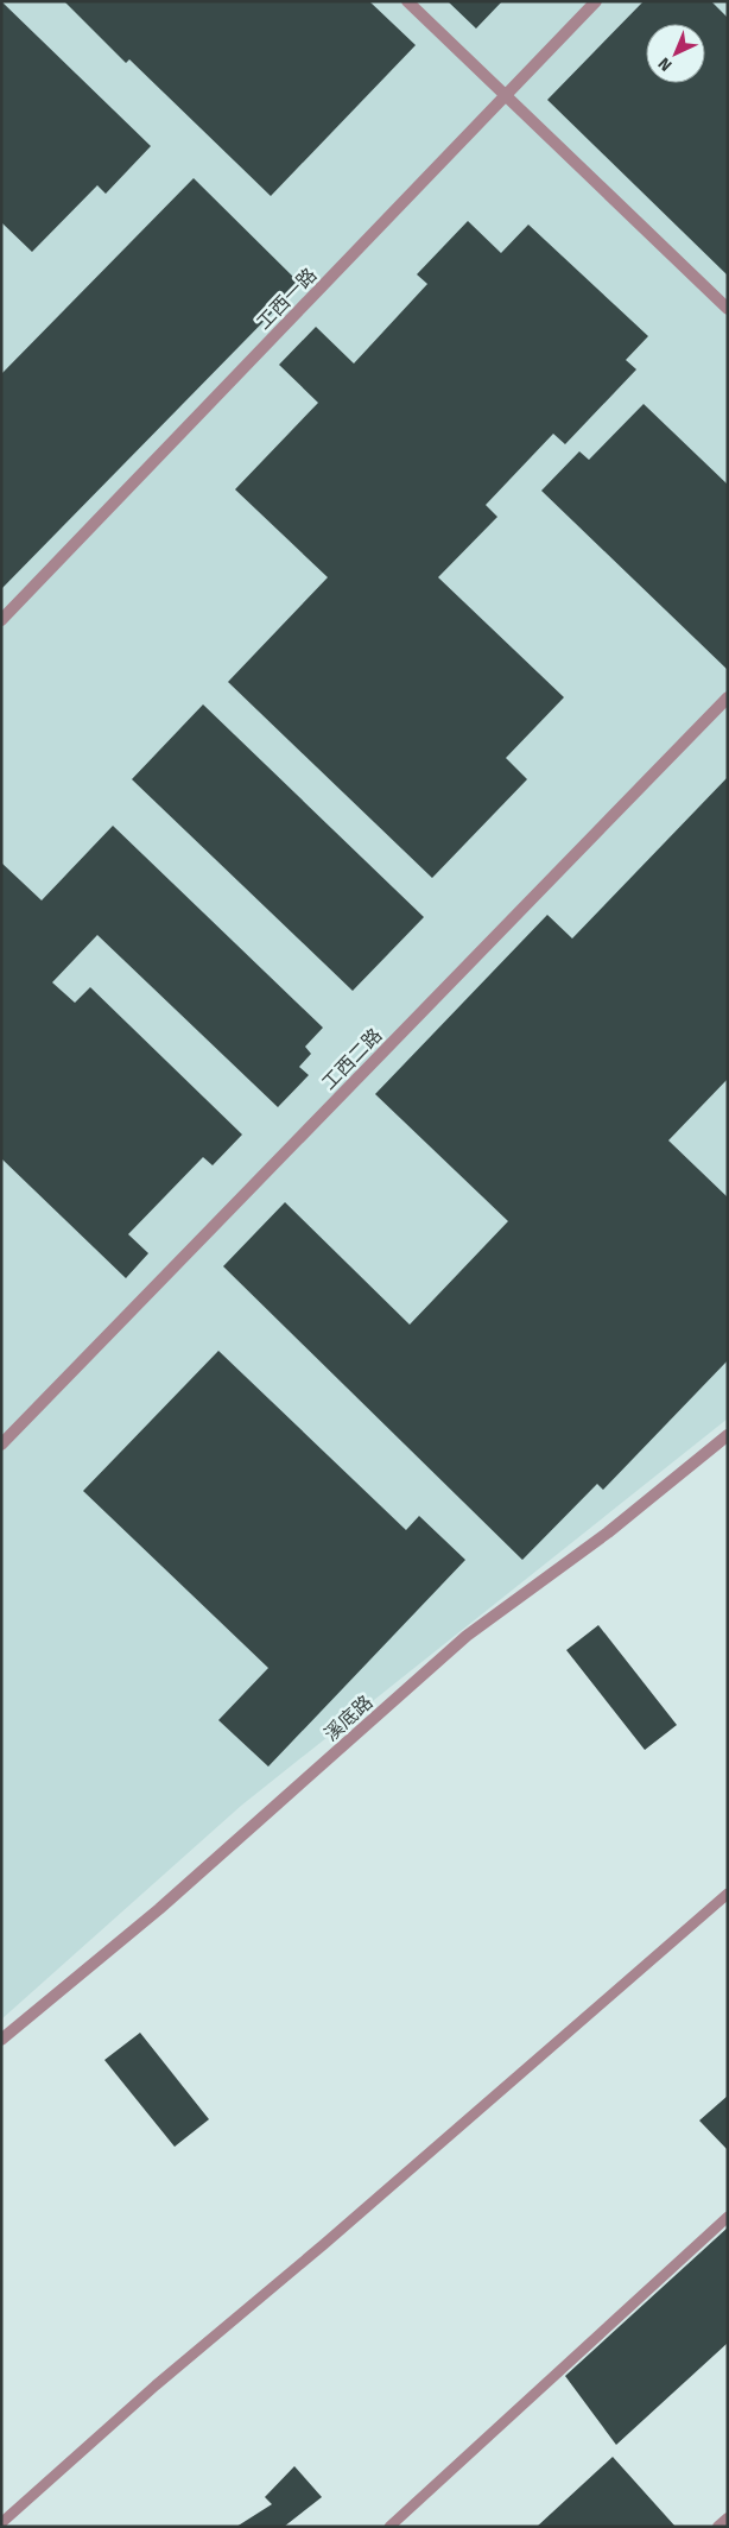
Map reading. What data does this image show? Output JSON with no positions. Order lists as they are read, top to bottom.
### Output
{
  "streets": {
    "street": ["工西一路", "工西二路", "溪底路"]
  },
  "north": "bottom left"
}
